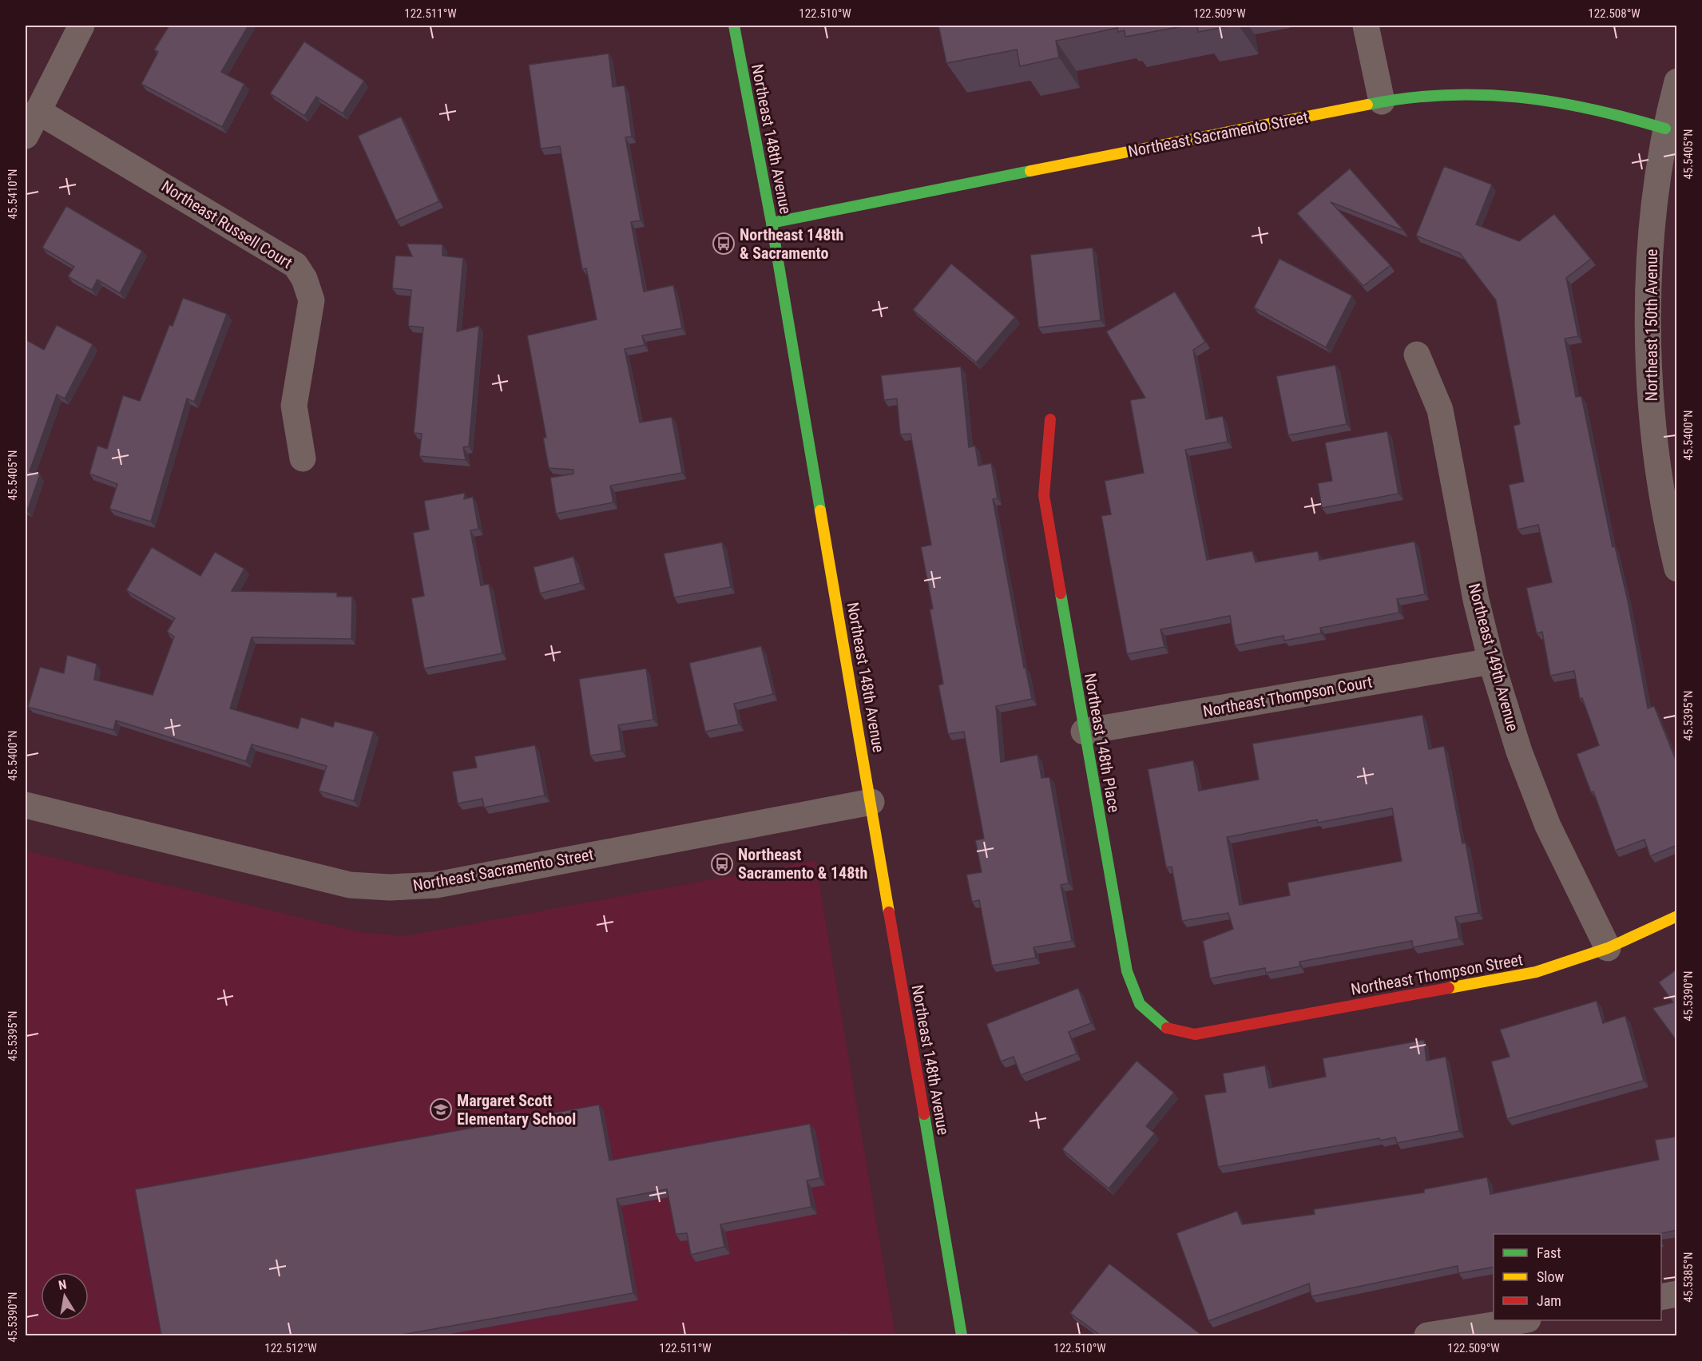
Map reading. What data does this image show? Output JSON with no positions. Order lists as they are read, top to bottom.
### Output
{
  "streets": {
    "street": [
      "Northeast Sacramento Street",
      "Northeast 148th Avenue",
      "Northeast Russell Court",
      "Northeast 150th Avenue",
      "Northeast 149th Avenue",
      "Northeast Thompson Court",
      "Northeast 148th Place",
      "Northeast Thompson Street"
    ]
  },
  "crossings": [
    ["Northeast Sacramento Street", "Northeast 148th Avenue"],
    ["Northeast Sacramento Street", "Northeast 150th Avenue"],
    ["Northeast 149th Avenue", "Northeast Thompson Court"],
    ["Northeast 149th Avenue", "Northeast Thompson Street"],
    ["Northeast Thompson Court", "Northeast 148th Place"],
    ["Northeast 148th Place", "Northeast Thompson Street"]
  ],
  "places": {
    "bus stop": ["Northeast 148th & Sacramento", "Northeast Sacramento & 148th"],
    "school or university": ["Margaret Scott Elementary School"]
  },
  "legend": ["Fast", "Slow", "Jam"],
  "north": "top",
  "coordinates": [
    "122.511°W",
    "122.510°W",
    "122.509°W",
    "122.508°W",
    "45.5405°N",
    "45.5410°N",
    "45.5400°N",
    "45.5395°N",
    "45.5390°N",
    "45.5385°N",
    "122.512°W"
  ]
}
